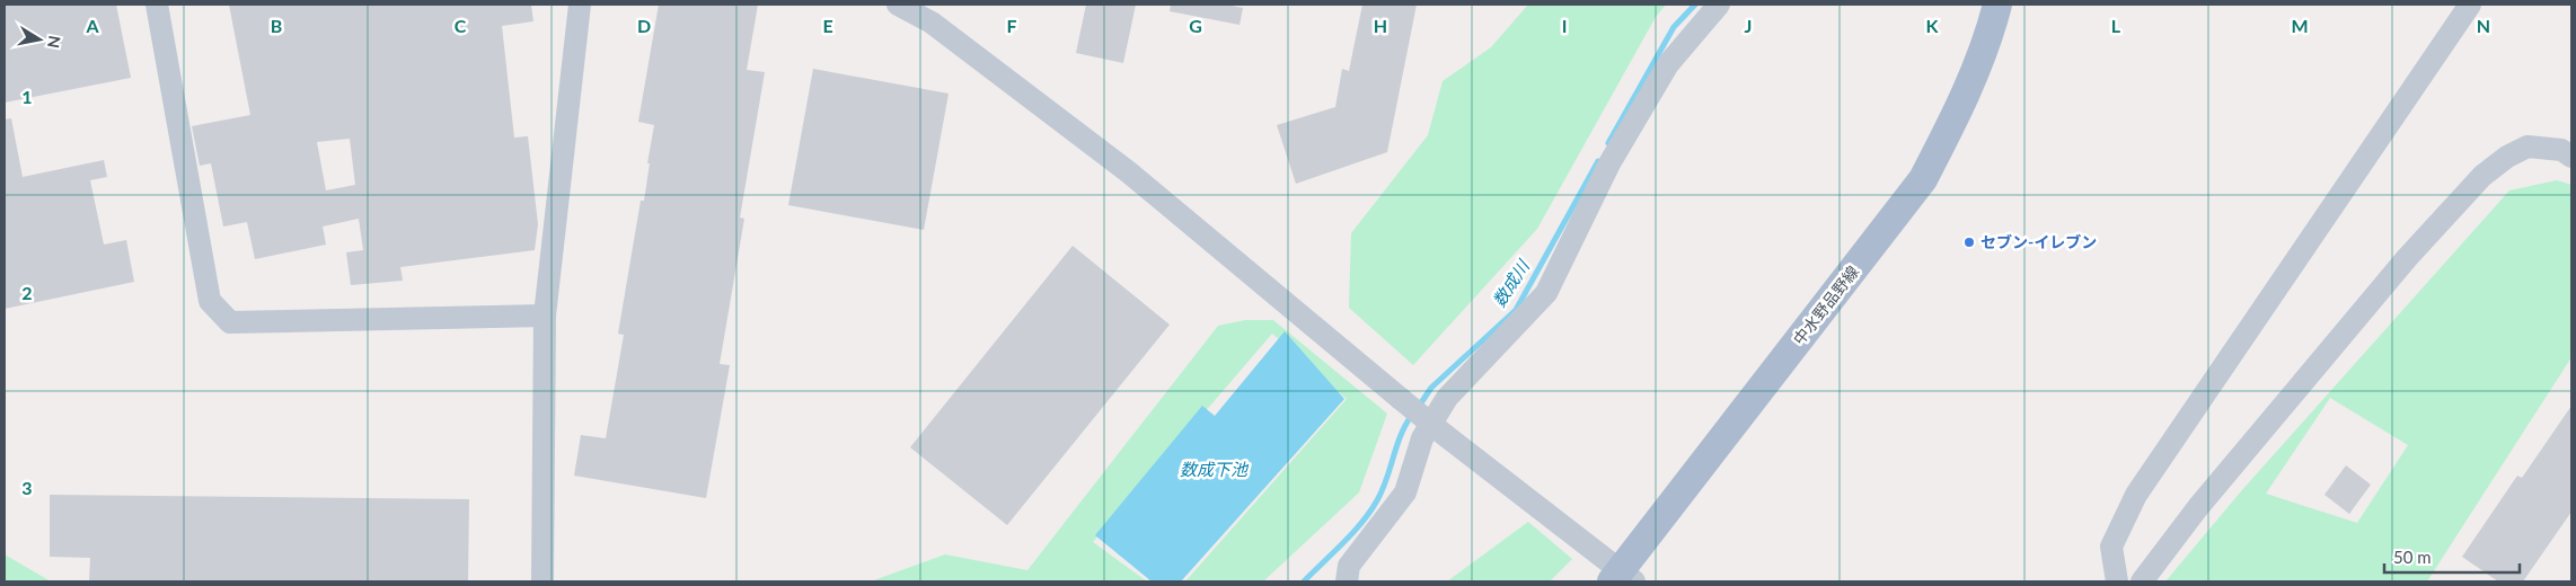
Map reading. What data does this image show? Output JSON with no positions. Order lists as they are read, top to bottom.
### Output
{
  "streets": {
    "main road": ["中水野品野線"]
  },
  "water": ["数成川", "数成下池"],
  "places": ["セブン-イレブン"],
  "scale_bar": "50 m",
  "north": "right",
  "grid": {
    "columns": [
      "A",
      "B",
      "C",
      "D",
      "E",
      "F",
      "G",
      "H",
      "I",
      "J",
      "K",
      "L",
      "M",
      "N"
    ],
    "rows": ["1", "2", "3"]
  }
}
